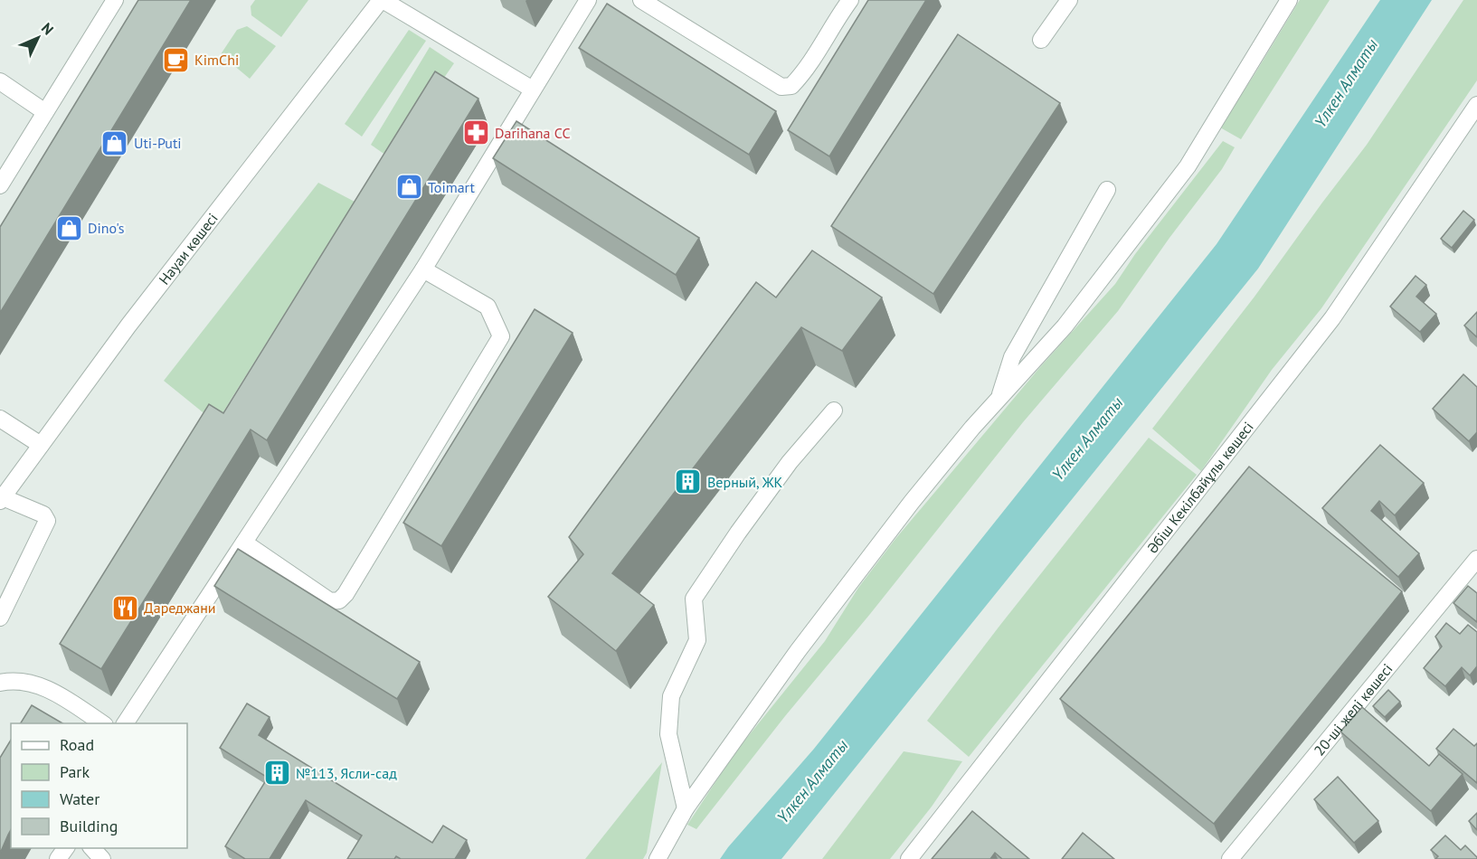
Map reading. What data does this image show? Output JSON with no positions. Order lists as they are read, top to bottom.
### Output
{
  "streets": {
    "street": ["Науаи көшесі", "Әбіш Кекілбайұлы көшесі", "20-ші желі көшесі"]
  },
  "water": ["Үлкен Алматы"],
  "places": {
    "cafe": ["KimChi"],
    "pharmacy": ["Darihana CC"],
    "shop": ["Uti-Puti", "Toimart", "Dino's"],
    "building": ["Верный, ЖК", "№113, Ясли-сад"],
    "restaurant": ["Дареджани"]
  },
  "legend": [
    "Road",
    "Park",
    "Water",
    "Building"
  ],
  "north": "top right"
}
